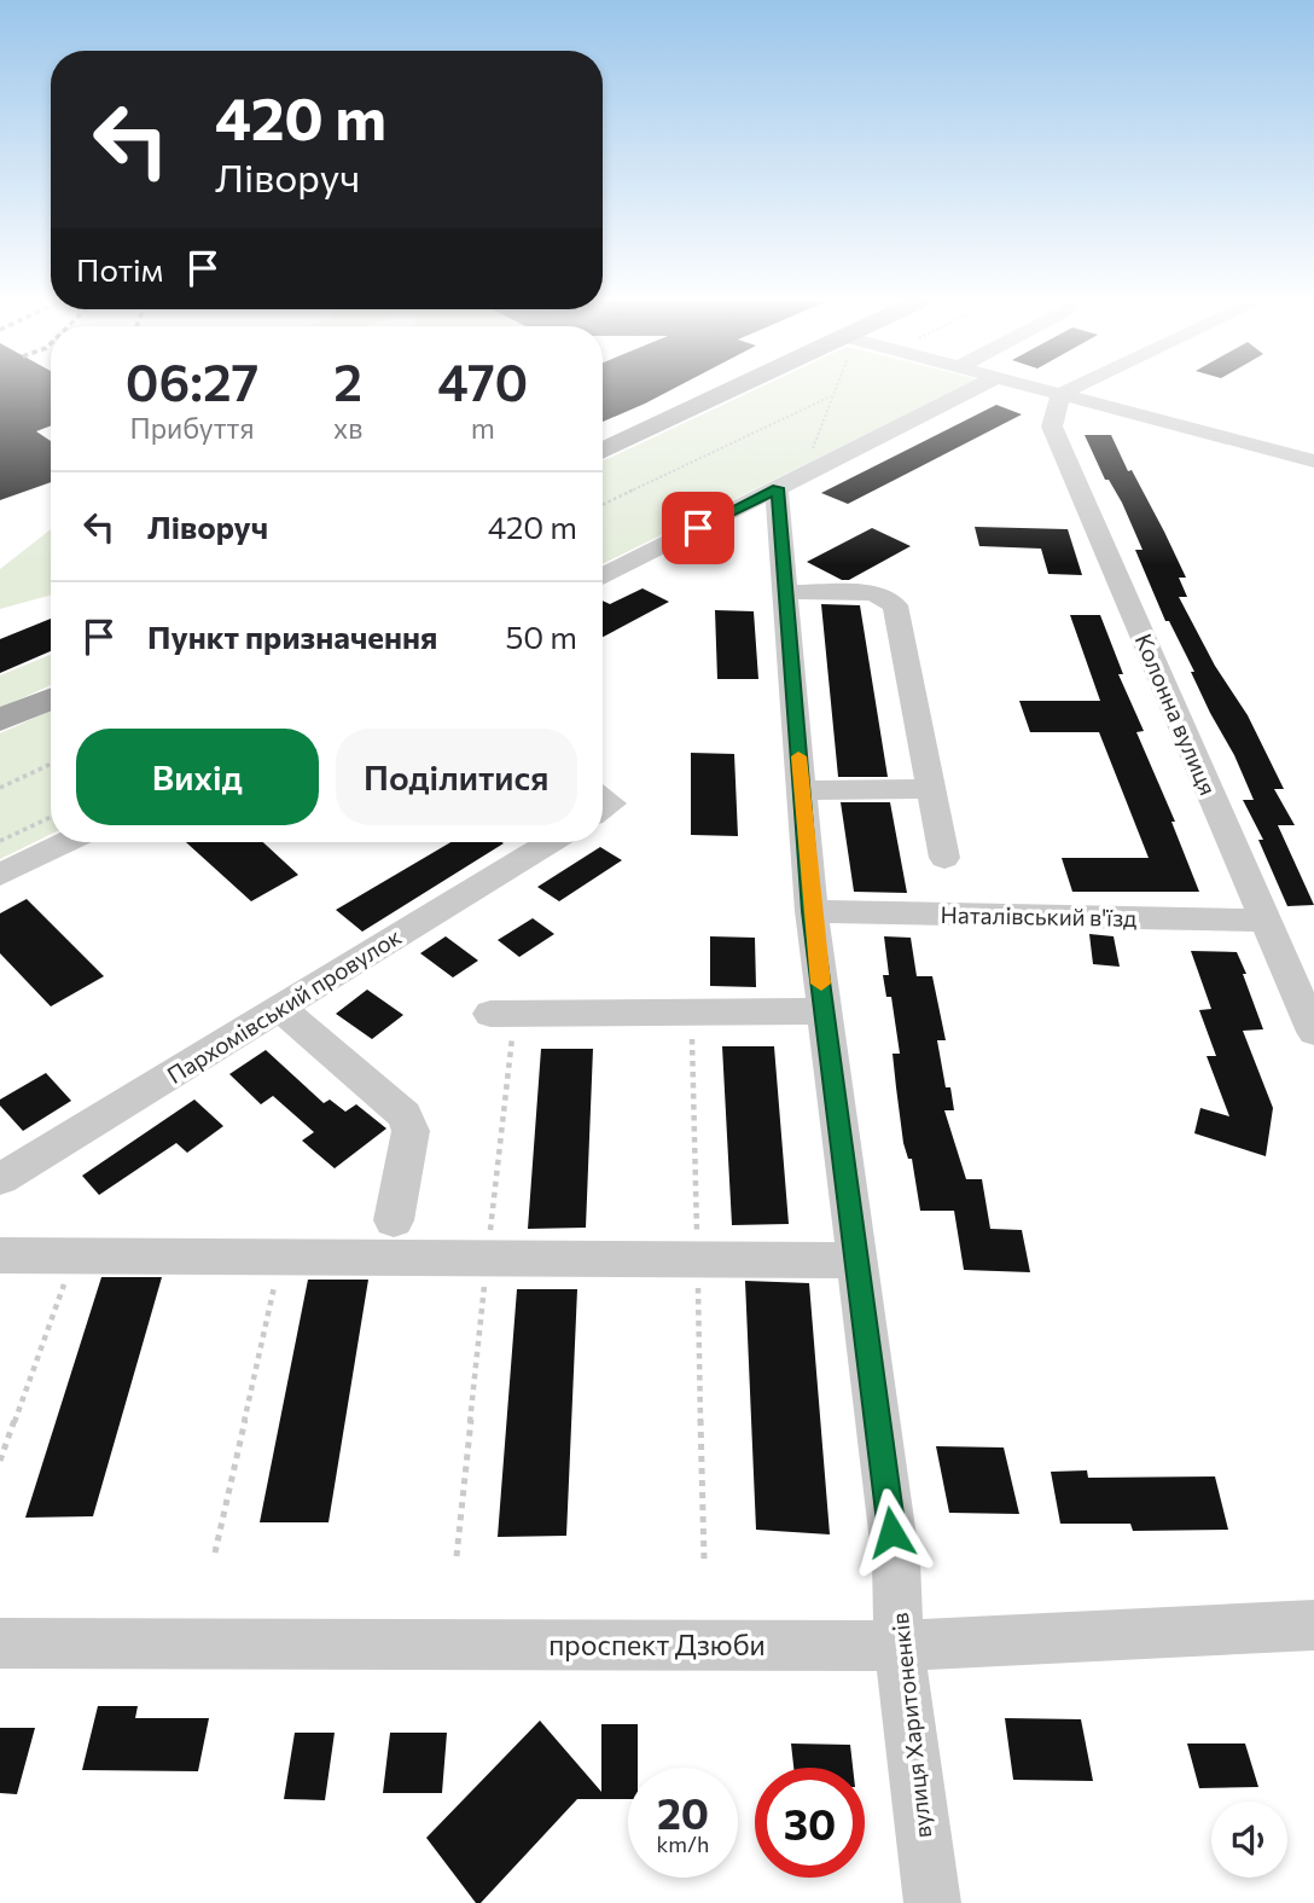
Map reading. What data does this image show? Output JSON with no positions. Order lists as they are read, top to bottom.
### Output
{
  "streets": {
    "street": [
      "Колонна вулиця",
      "Наталівський в'їзд",
      "Пархомівський провулок",
      "проспект Дзюби",
      "вулиця Харитоненків"
    ]
  },
  "crossings": [
    ["Колонна вулиця", "Наталівський в'їзд"],
    ["Наталівський в'їзд", "вулиця Харитоненків"],
    ["проспект Дзюби", "вулиця Харитоненків"]
  ],
  "page": {
    "turn": ["420 m", "Ліворуч"],
    "then": "Потім",
    "eta": [
      "06:27",
      "Прибуття",
      "2",
      "хв",
      "470",
      "m"
    ],
    "list": [
      {
        "name": "Ліворуч",
        "value": "420 m"
      },
      {
        "name": "Пункт призначення",
        "value": "50 m"
      }
    ],
    "buttons": ["Вихід", "Поділитися"],
    "speed": "20 km/h",
    "limit": "30"
  }
}
